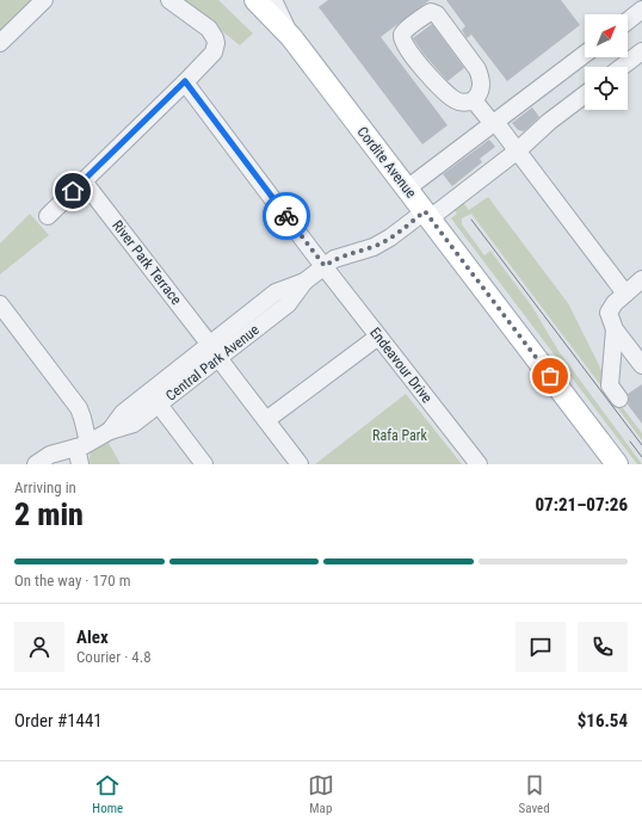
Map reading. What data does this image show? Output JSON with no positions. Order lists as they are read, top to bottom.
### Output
{
  "streets": {
    "main road": ["Cordite Avenue"],
    "street": ["River Park Terrace", "Central Park Avenue", "Endeavour Drive"]
  },
  "crossings": [
    ["Cordite Avenue", "Central Park Avenue"],
    ["River Park Terrace", "Central Park Avenue"],
    ["Central Park Avenue", "Endeavour Drive"]
  ],
  "parks": ["Rafa Park"],
  "north": "top right",
  "page": {
    "heading": ["2 min", "Arriving in", "07:21–07:26"],
    "panel": [
      "Alex",
      "Courier · 4.8",
      "Order #1441",
      "$16.54"
    ],
    "bar": "On the way · 170 m",
    "tabs": ["Home", "Map", "Saved"]
  }
}
